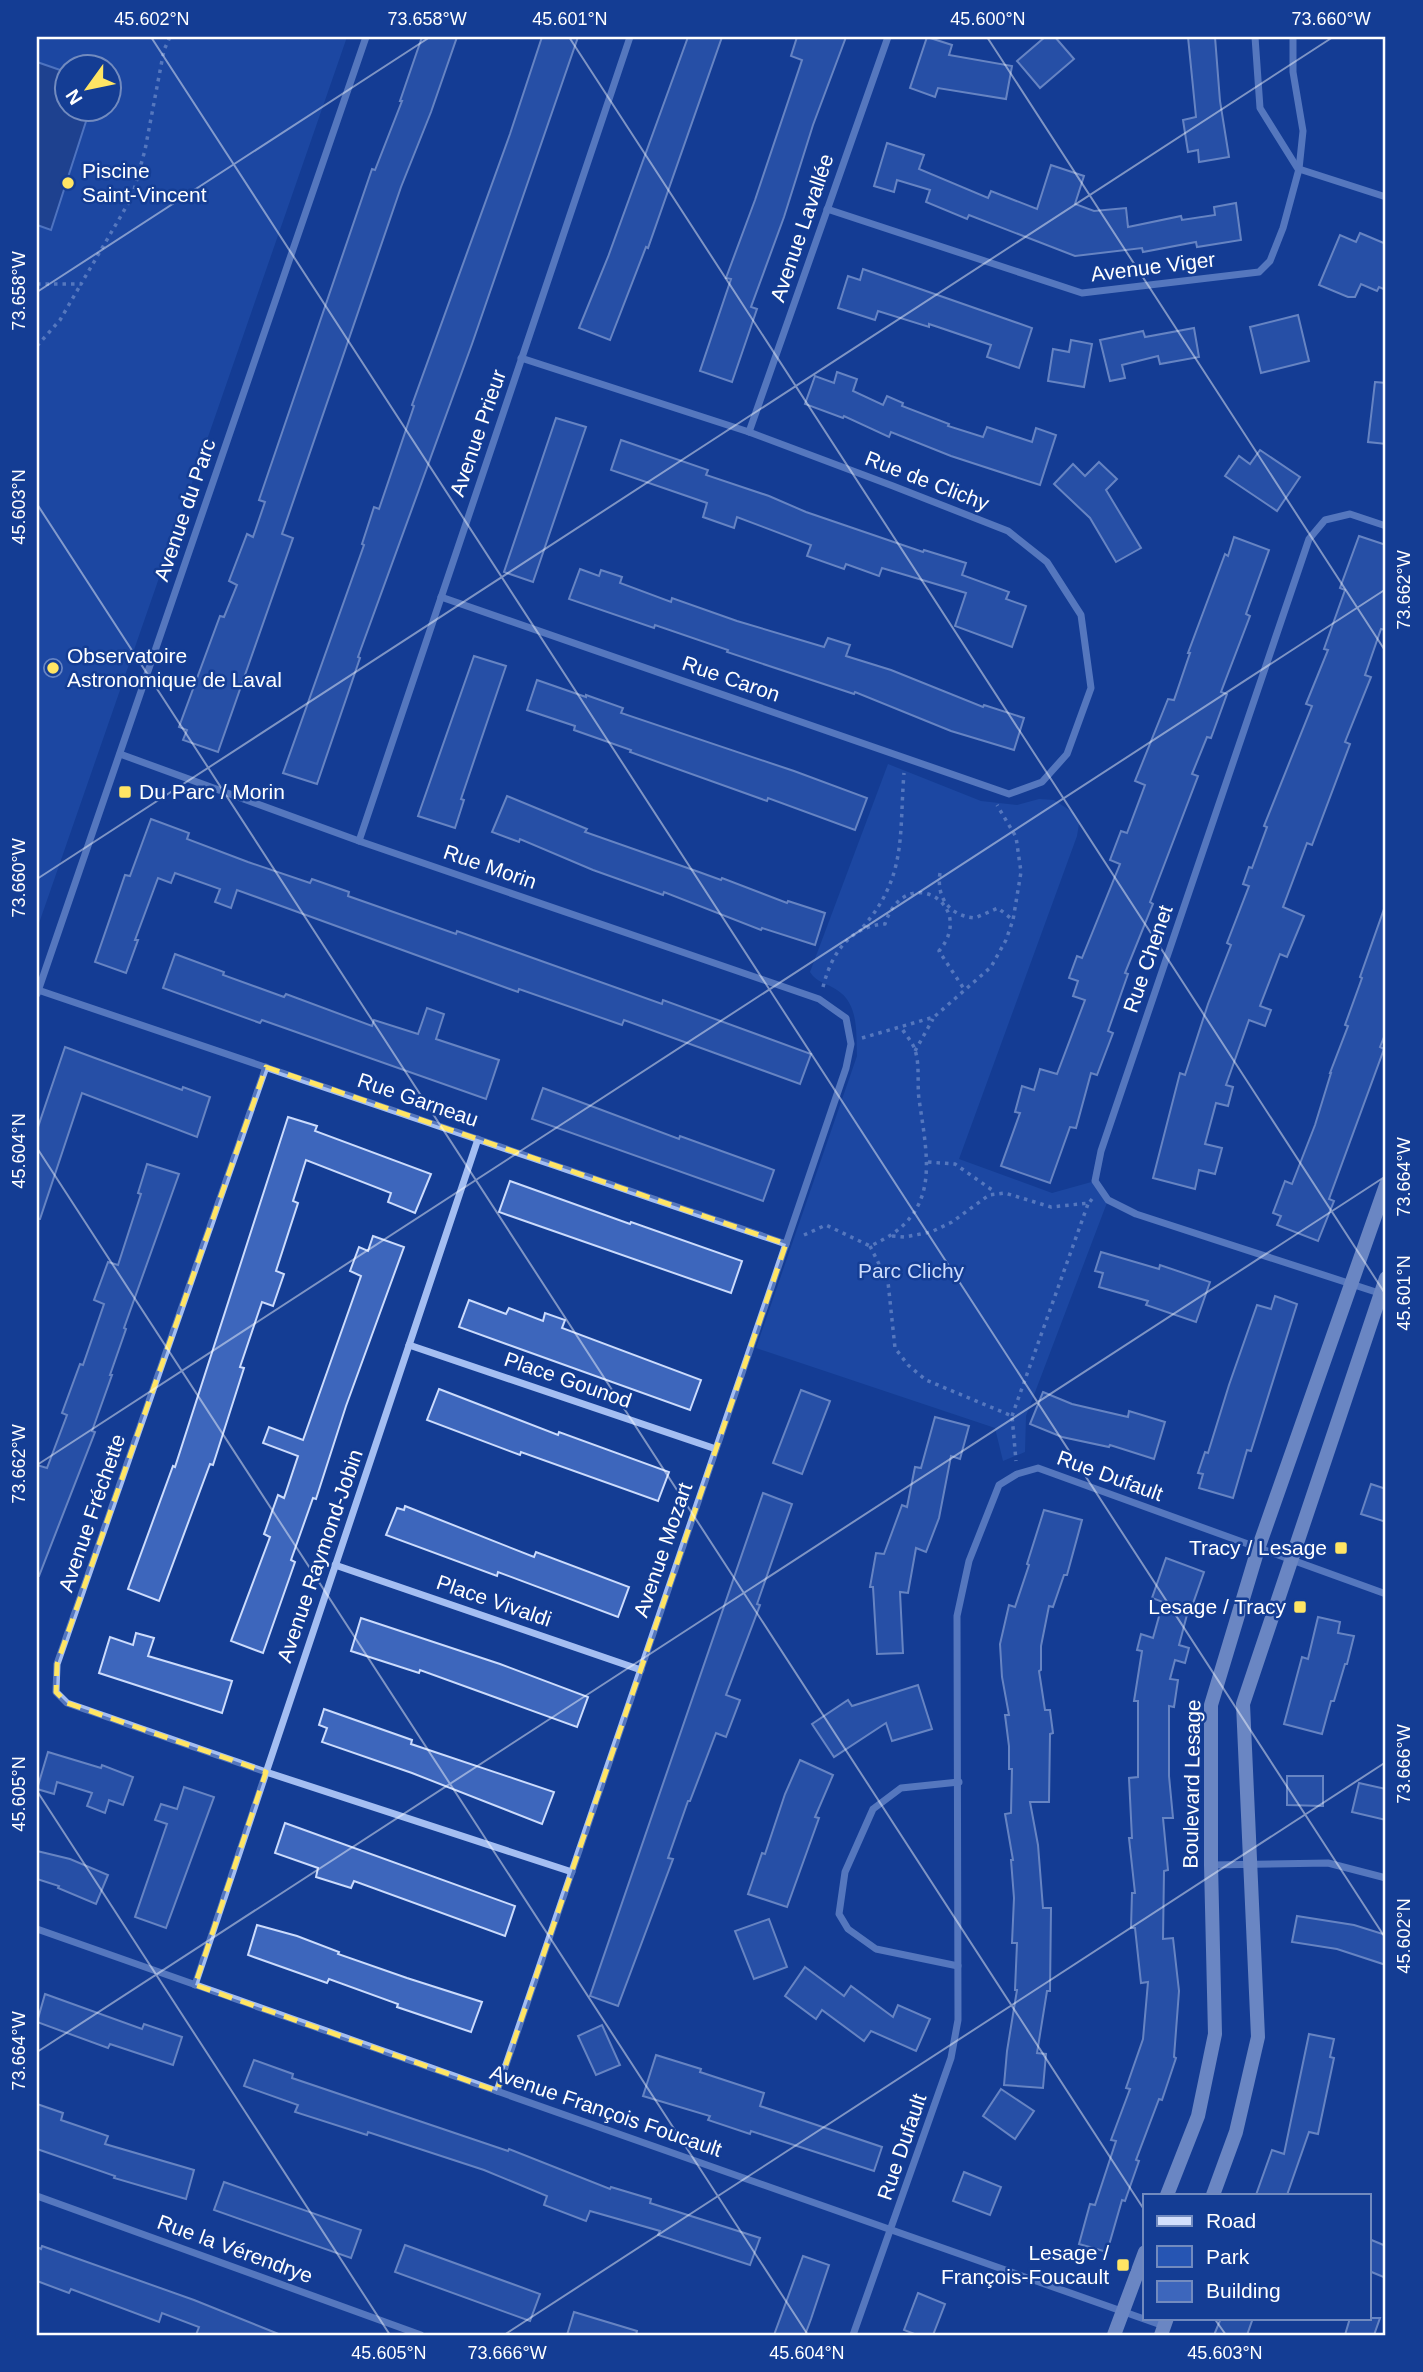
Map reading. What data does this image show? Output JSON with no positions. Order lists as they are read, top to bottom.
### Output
{
  "streets": {
    "street": [
      "Avenue Lavallée",
      "Avenue Viger",
      "Avenue Prieur",
      "Rue de Clichy",
      "Avenue du Parc",
      "Rue Caron",
      "Rue Morin",
      "Rue Chenet",
      "Rue Garneau",
      "Place Gounod",
      "Rue Dufault",
      "Avenue Fréchette",
      "Avenue Mozart",
      "Avenue Raymond-Jobin",
      "Place Vivaldi",
      "Boulevard Lesage",
      "Avenue François Foucault",
      "Rue la Vérendrye"
    ]
  },
  "crossings": [
    ["Avenue Lavallée", "Avenue Viger"],
    ["Avenue Lavallée", "Rue de Clichy"],
    ["Avenue Prieur", "Rue de Clichy"],
    ["Avenue Prieur", "Rue Caron"],
    ["Avenue Prieur", "Rue Morin"],
    ["Rue de Clichy", "Rue Caron"],
    ["Avenue du Parc", "Rue Morin"],
    ["Avenue du Parc", "Rue Garneau"],
    ["Rue Morin", "Avenue Mozart"],
    ["Rue Garneau", "Avenue Fréchette"],
    ["Rue Garneau", "Avenue Mozart"],
    ["Rue Garneau", "Avenue Raymond-Jobin"],
    ["Place Gounod", "Avenue Mozart"],
    ["Place Gounod", "Avenue Raymond-Jobin"],
    ["Rue Dufault", "Boulevard Lesage"],
    ["Rue Dufault", "Avenue François Foucault"],
    ["Avenue Fréchette", "Avenue Mozart"],
    ["Avenue Fréchette", "Avenue Raymond-Jobin"],
    ["Avenue Mozart", "Place Vivaldi"],
    ["Avenue Mozart", "Avenue François Foucault"],
    ["Avenue Raymond-Jobin", "Place Vivaldi"],
    ["Avenue Raymond-Jobin", "Avenue François Foucault"]
  ],
  "parks": ["Parc Clichy"],
  "places": {
    "other": ["Piscine Saint-Vincent", "Observatoire Astronomique de Laval"],
    "transit": [
      "Du Parc / Morin",
      "Tracy / Lesage",
      "Lesage / Tracy",
      "Lesage / François-Foucault"
    ]
  },
  "legend": ["Road", "Park", "Building"],
  "north": "bottom left",
  "coordinates": [
    "45.602°N",
    "73.658°W",
    "45.601°N",
    "45.600°N",
    "73.660°W",
    "45.603°N",
    "73.662°W",
    "45.604°N",
    "73.664°W",
    "73.666°W",
    "45.605°N"
  ]
}
